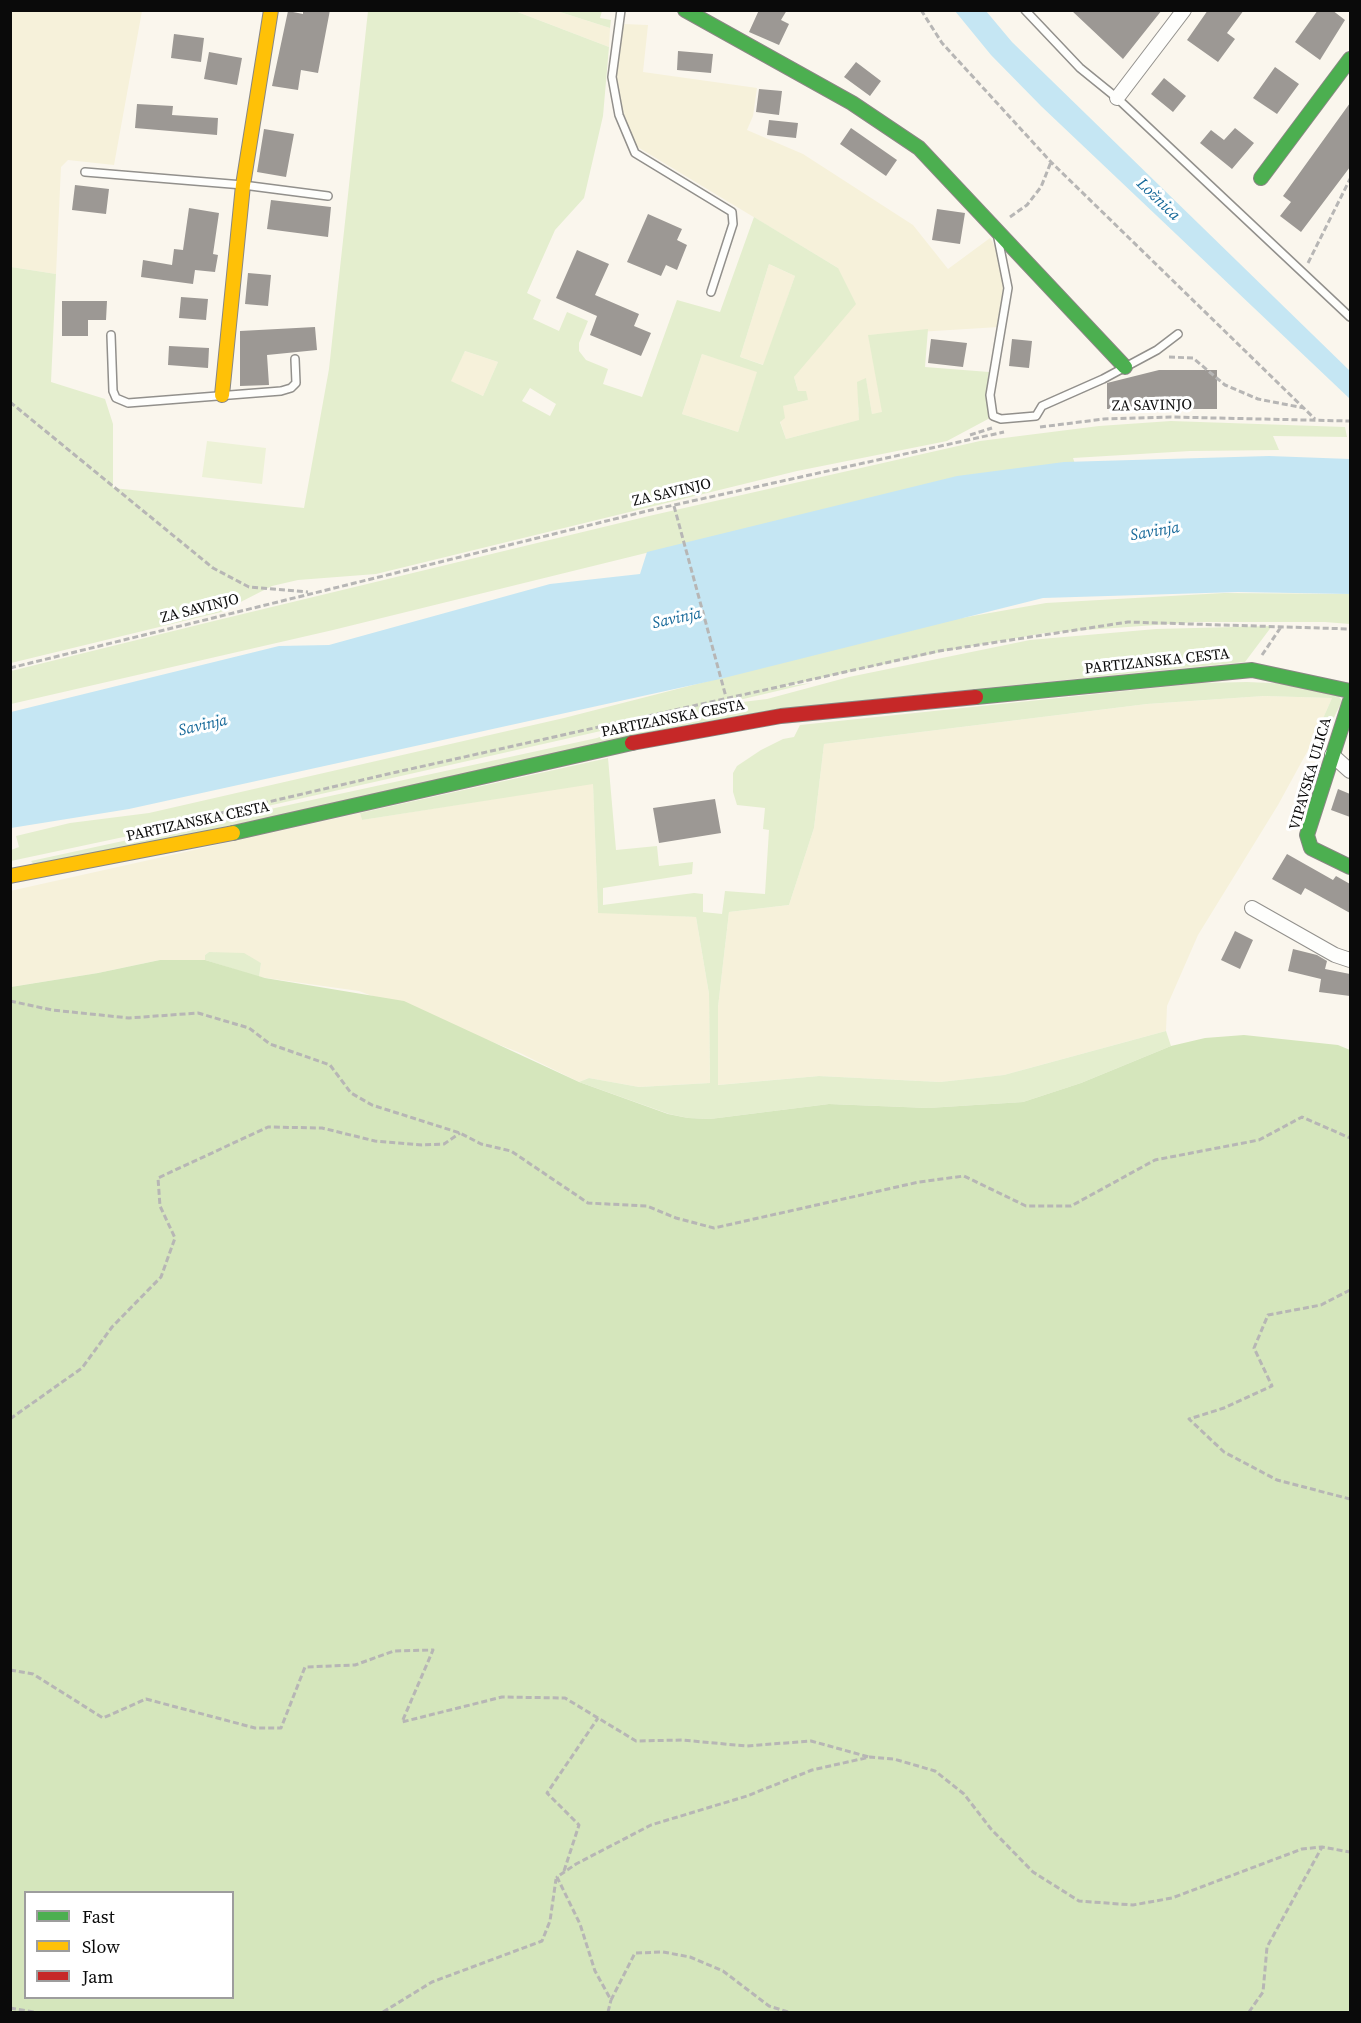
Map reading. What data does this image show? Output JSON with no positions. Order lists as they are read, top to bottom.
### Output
{
  "streets": {
    "street": ["PARTIZANSKA CESTA", "VIPAVSKA ULICA"],
    "path": ["ZA SAVINJO"]
  },
  "water": ["Ložnica", "Savinja"],
  "legend": ["Fast", "Slow", "Jam"]
}
